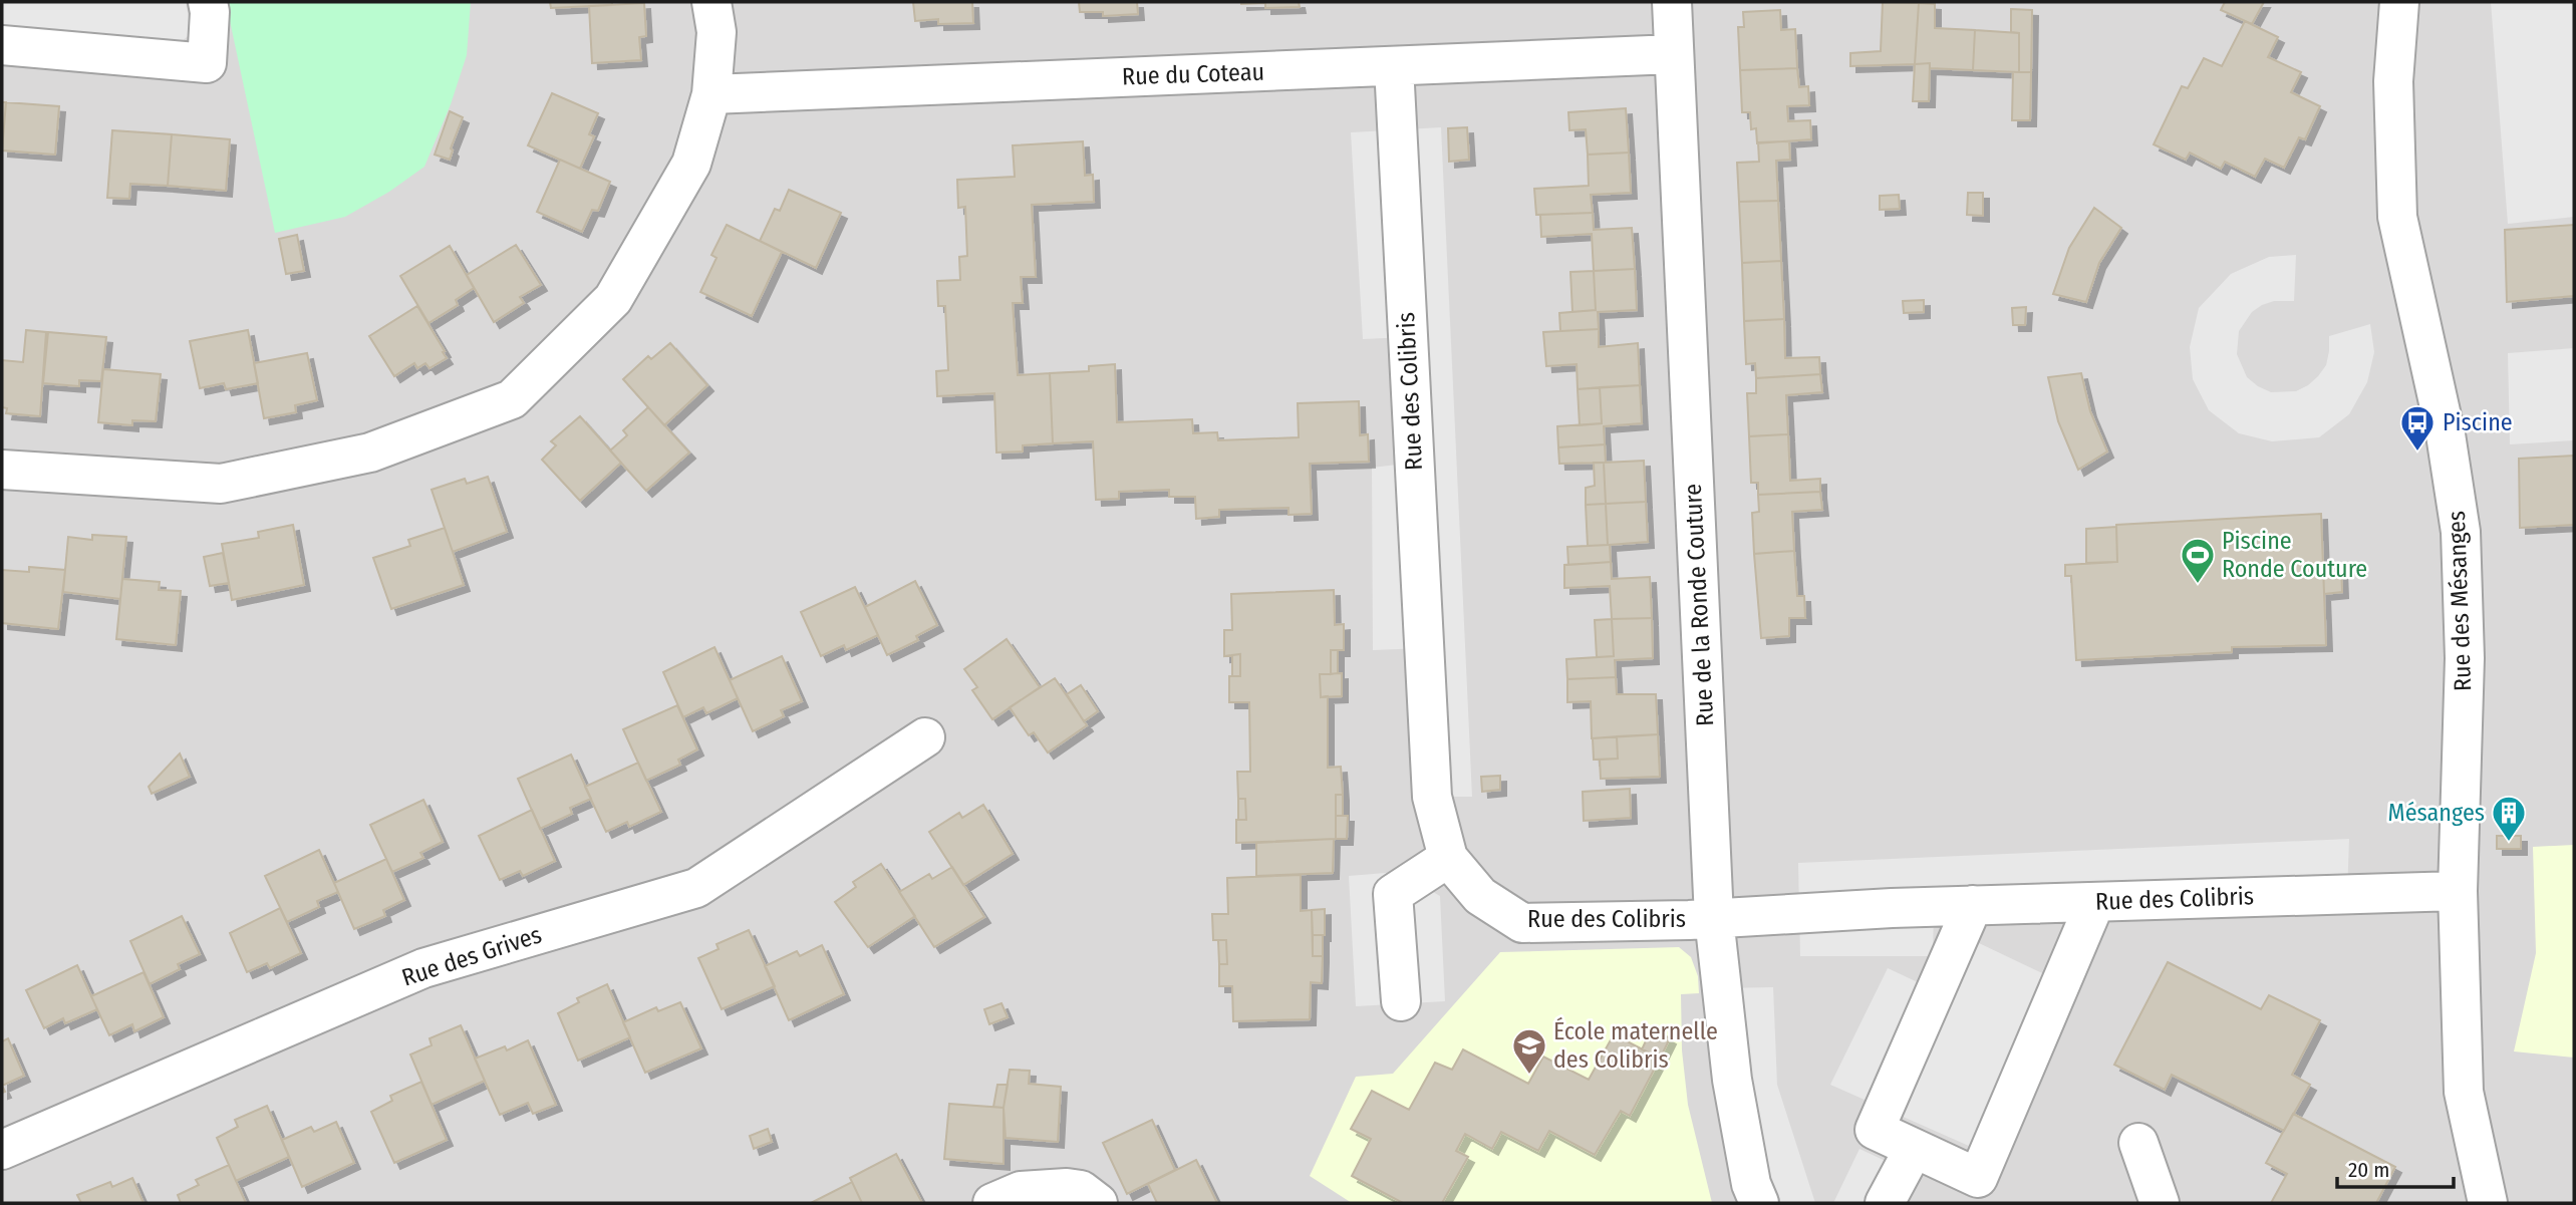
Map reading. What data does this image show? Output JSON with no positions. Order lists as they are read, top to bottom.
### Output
{
  "streets": {
    "street": [
      "Rue du Coteau",
      "Rue des Colibris",
      "Rue des Mésanges",
      "Rue de la Ronde Couture",
      "Rue des Grives"
    ]
  },
  "crossings": [
    ["Rue du Coteau", "Rue des Colibris"],
    ["Rue du Coteau", "Rue de la Ronde Couture"],
    ["Rue des Colibris", "Rue des Mésanges"],
    ["Rue des Colibris", "Rue de la Ronde Couture"]
  ],
  "places": {
    "bus stop": ["Piscine"],
    "sports": ["Piscine Ronde Couture"],
    "building": ["Mésanges"],
    "school or university": ["École maternelle des Colibris"]
  },
  "scale_bar": "20 m"
}
